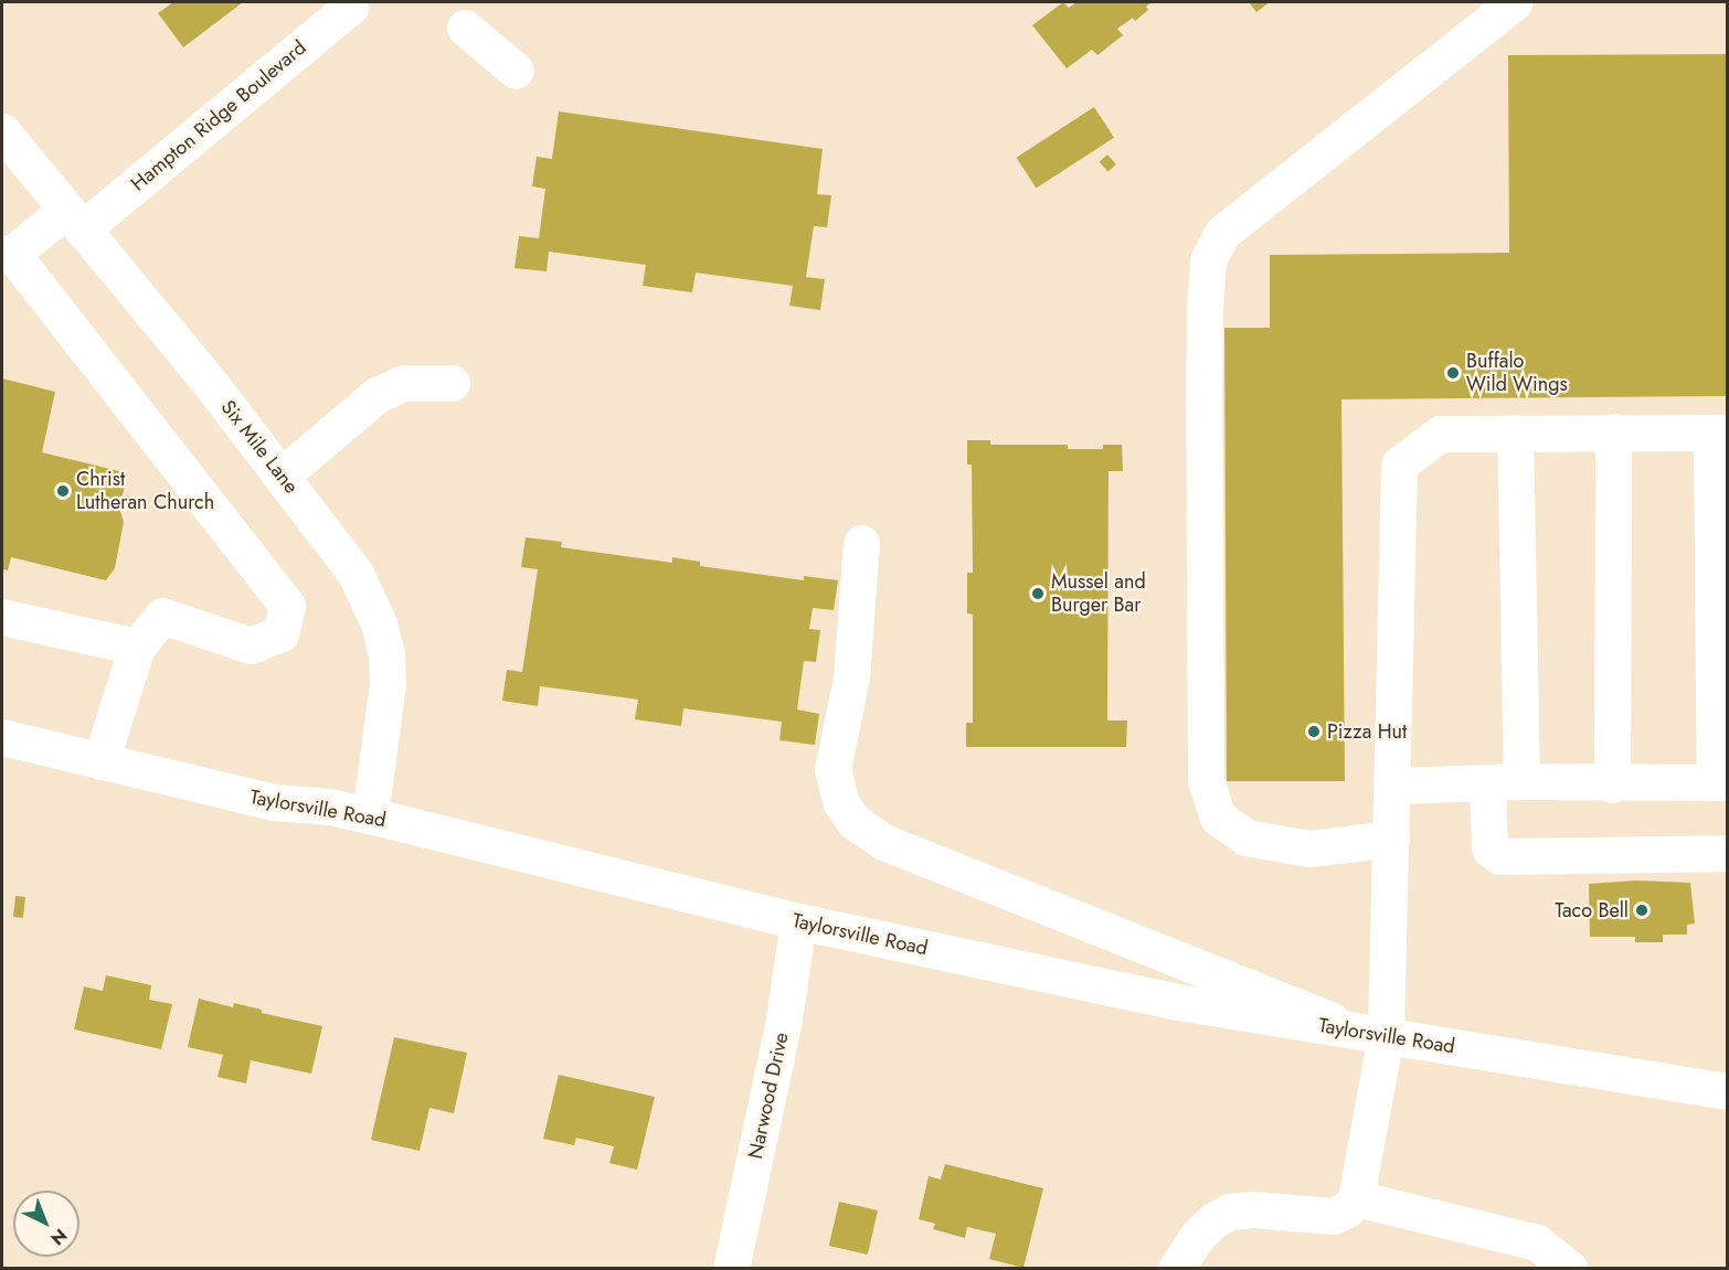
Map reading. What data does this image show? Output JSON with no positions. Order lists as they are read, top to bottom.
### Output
{
  "streets": {
    "main road": [
      "Hampton Ridge Boulevard",
      "Six Mile Lane",
      "Taylorsville Road",
      "Narwood Drive"
    ]
  },
  "crossings": [
    ["Hampton Ridge Boulevard", "Six Mile Lane"],
    ["Six Mile Lane", "Taylorsville Road"],
    ["Taylorsville Road", "Narwood Drive"]
  ],
  "places": [
    "Buffalo Wild Wings",
    "Christ Lutheran Church",
    "Mussel and Burger Bar",
    "Pizza Hut",
    "Taco Bell"
  ],
  "north": "bottom right"
}
